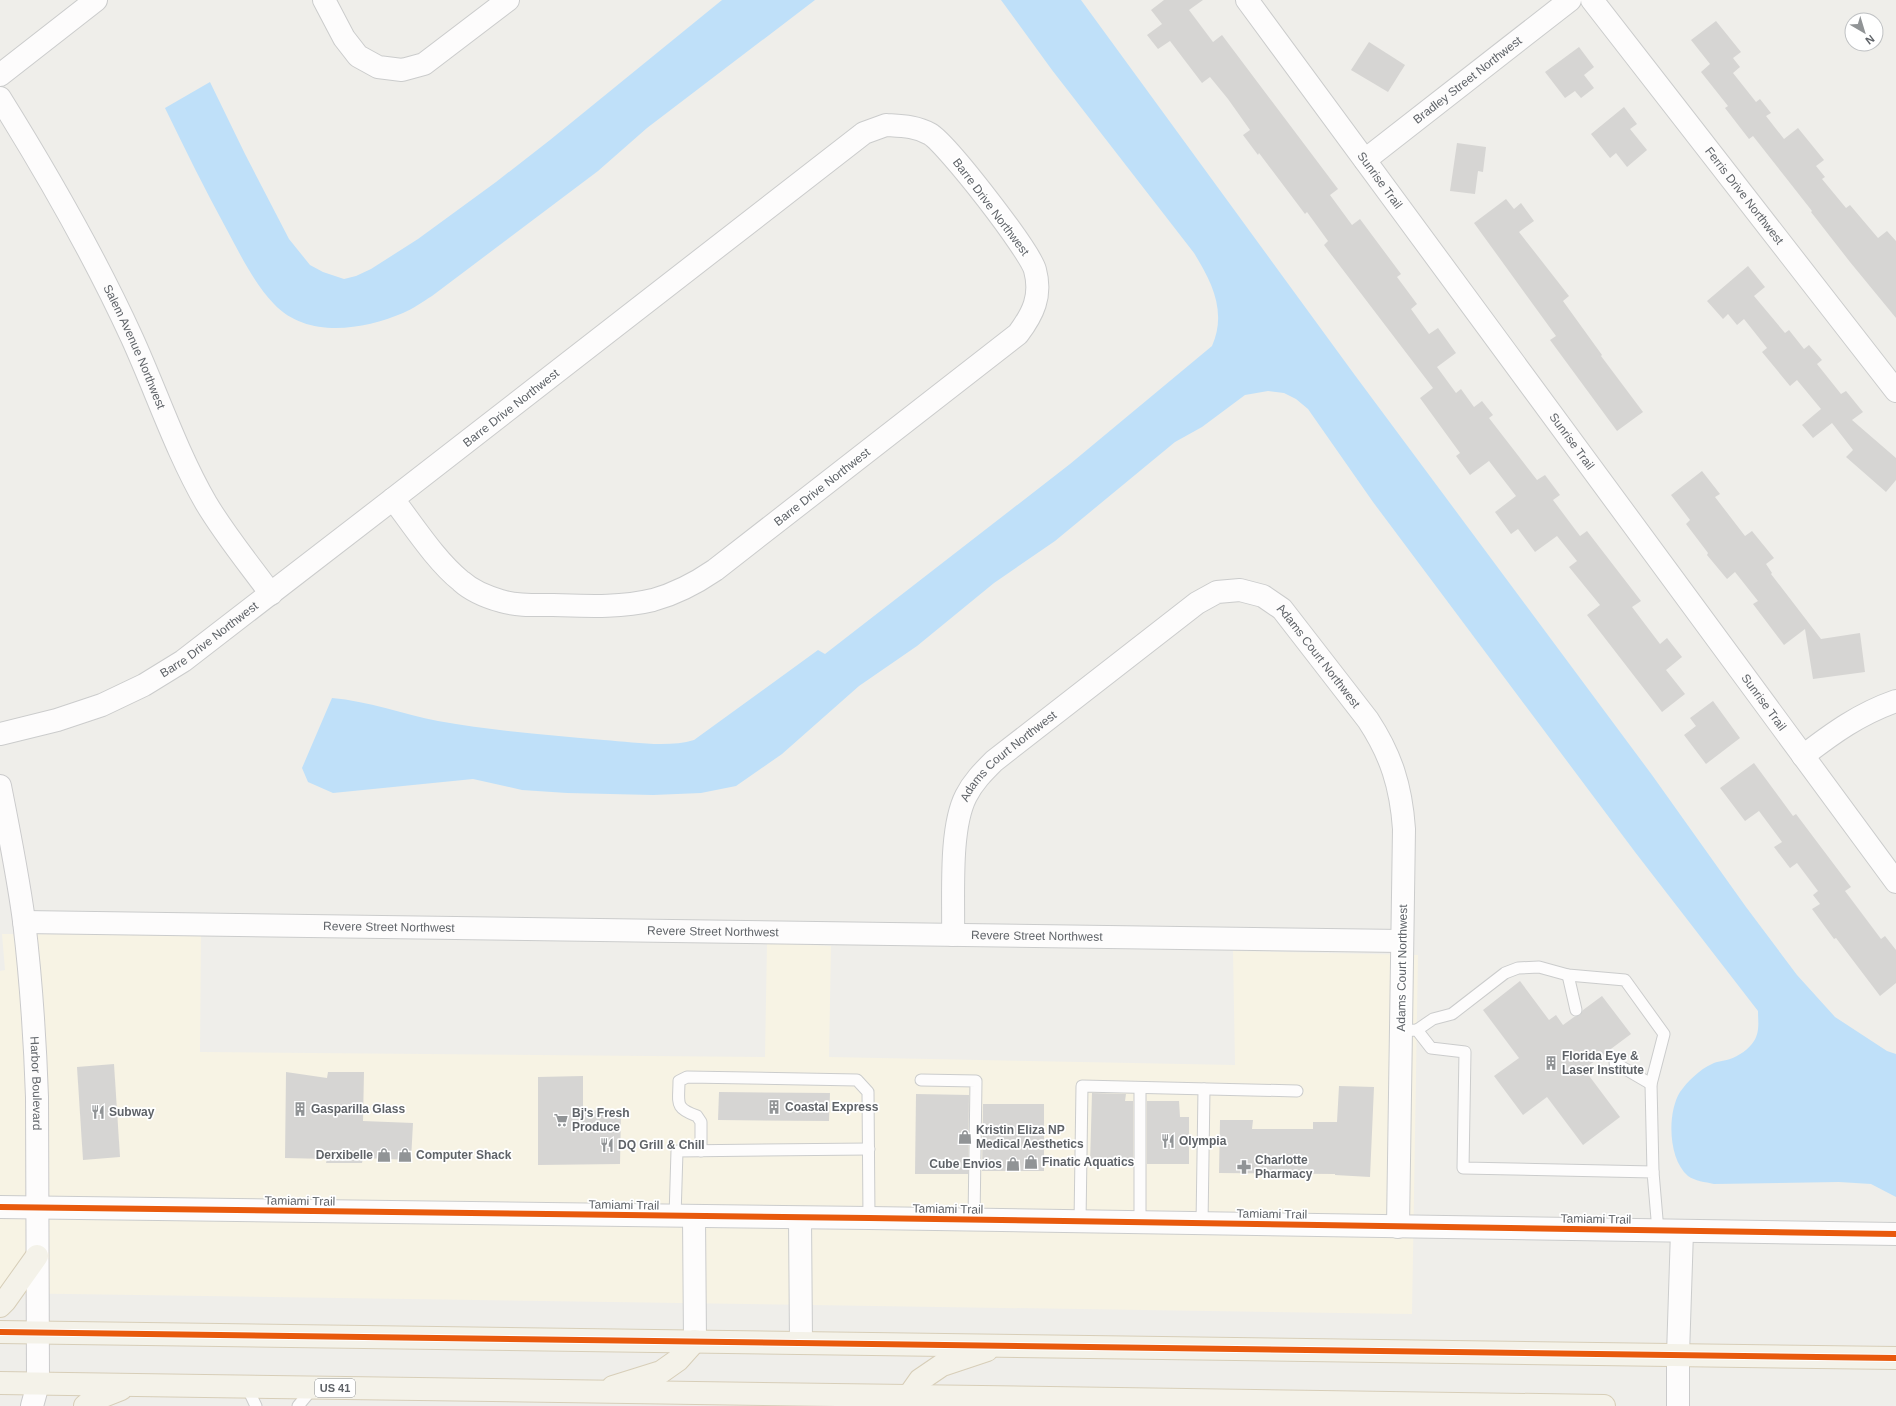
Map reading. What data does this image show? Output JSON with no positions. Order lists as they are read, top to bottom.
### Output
{
  "streets": {
    "main road": ["US 41"],
    "street": [
      "Bradley Street Northwest",
      "Sunrise Trail",
      "Ferris Drive Northwest",
      "Barre Drive Northwest",
      "Salem Avenue Northwest",
      "Adams Court Northwest",
      "Revere Street Northwest",
      "Harbor Boulevard",
      "Tamiami Trail"
    ]
  },
  "crossings": [
    ["Bradley Street Northwest", "Sunrise Trail"],
    ["Barre Drive Northwest", "Salem Avenue Northwest"],
    ["Adams Court Northwest", "Revere Street Northwest"],
    ["Adams Court Northwest", "Tamiami Trail"],
    ["Revere Street Northwest", "Harbor Boulevard"],
    ["Harbor Boulevard", "Tamiami Trail"],
    ["Harbor Boulevard", "US 41"]
  ],
  "places": {
    "building": ["Florida Eye & Laser Institute", "Coastal Express", "Gasparilla Glass"],
    "restaurant": ["Subway", "Olympia", "DQ Grill & Chill"],
    "supermarket": ["Bj's Fresh Produce"],
    "shop": [
      "Kristin Eliza NP Medical Aesthetics",
      "Derxibelle",
      "Computer Shack",
      "Finatic Aquatics",
      "Cube Envios"
    ],
    "pharmacy": ["Charlotte Pharmacy"]
  },
  "north": "bottom right"
}
